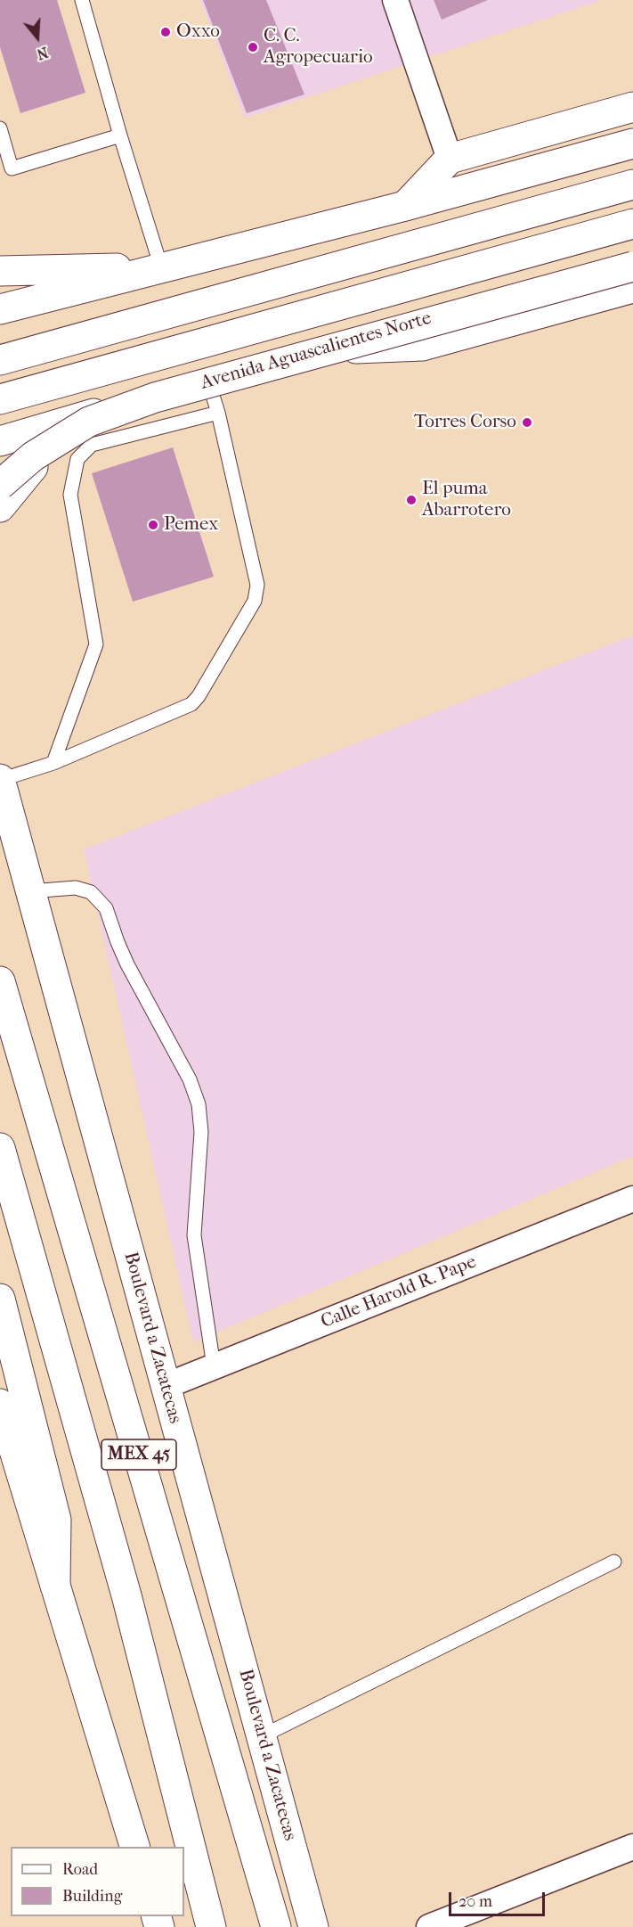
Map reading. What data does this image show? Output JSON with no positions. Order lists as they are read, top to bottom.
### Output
{
  "streets": {
    "main road": ["Avenida Aguascalientes Norte", "Boulevard a Zacatecas", "MEX 45"],
    "street": ["Calle Harold R. Pape"]
  },
  "crossings": [
    ["Calle Harold R. Pape", "Boulevard a Zacatecas"]
  ],
  "places": [
    "Oxxo",
    "C. C. Agropecuario",
    "Torres Corso",
    "El puma Abarrotero",
    "Pemex"
  ],
  "legend": ["Road", "Building"],
  "scale_bar": "20 m",
  "north": "bottom"
}
